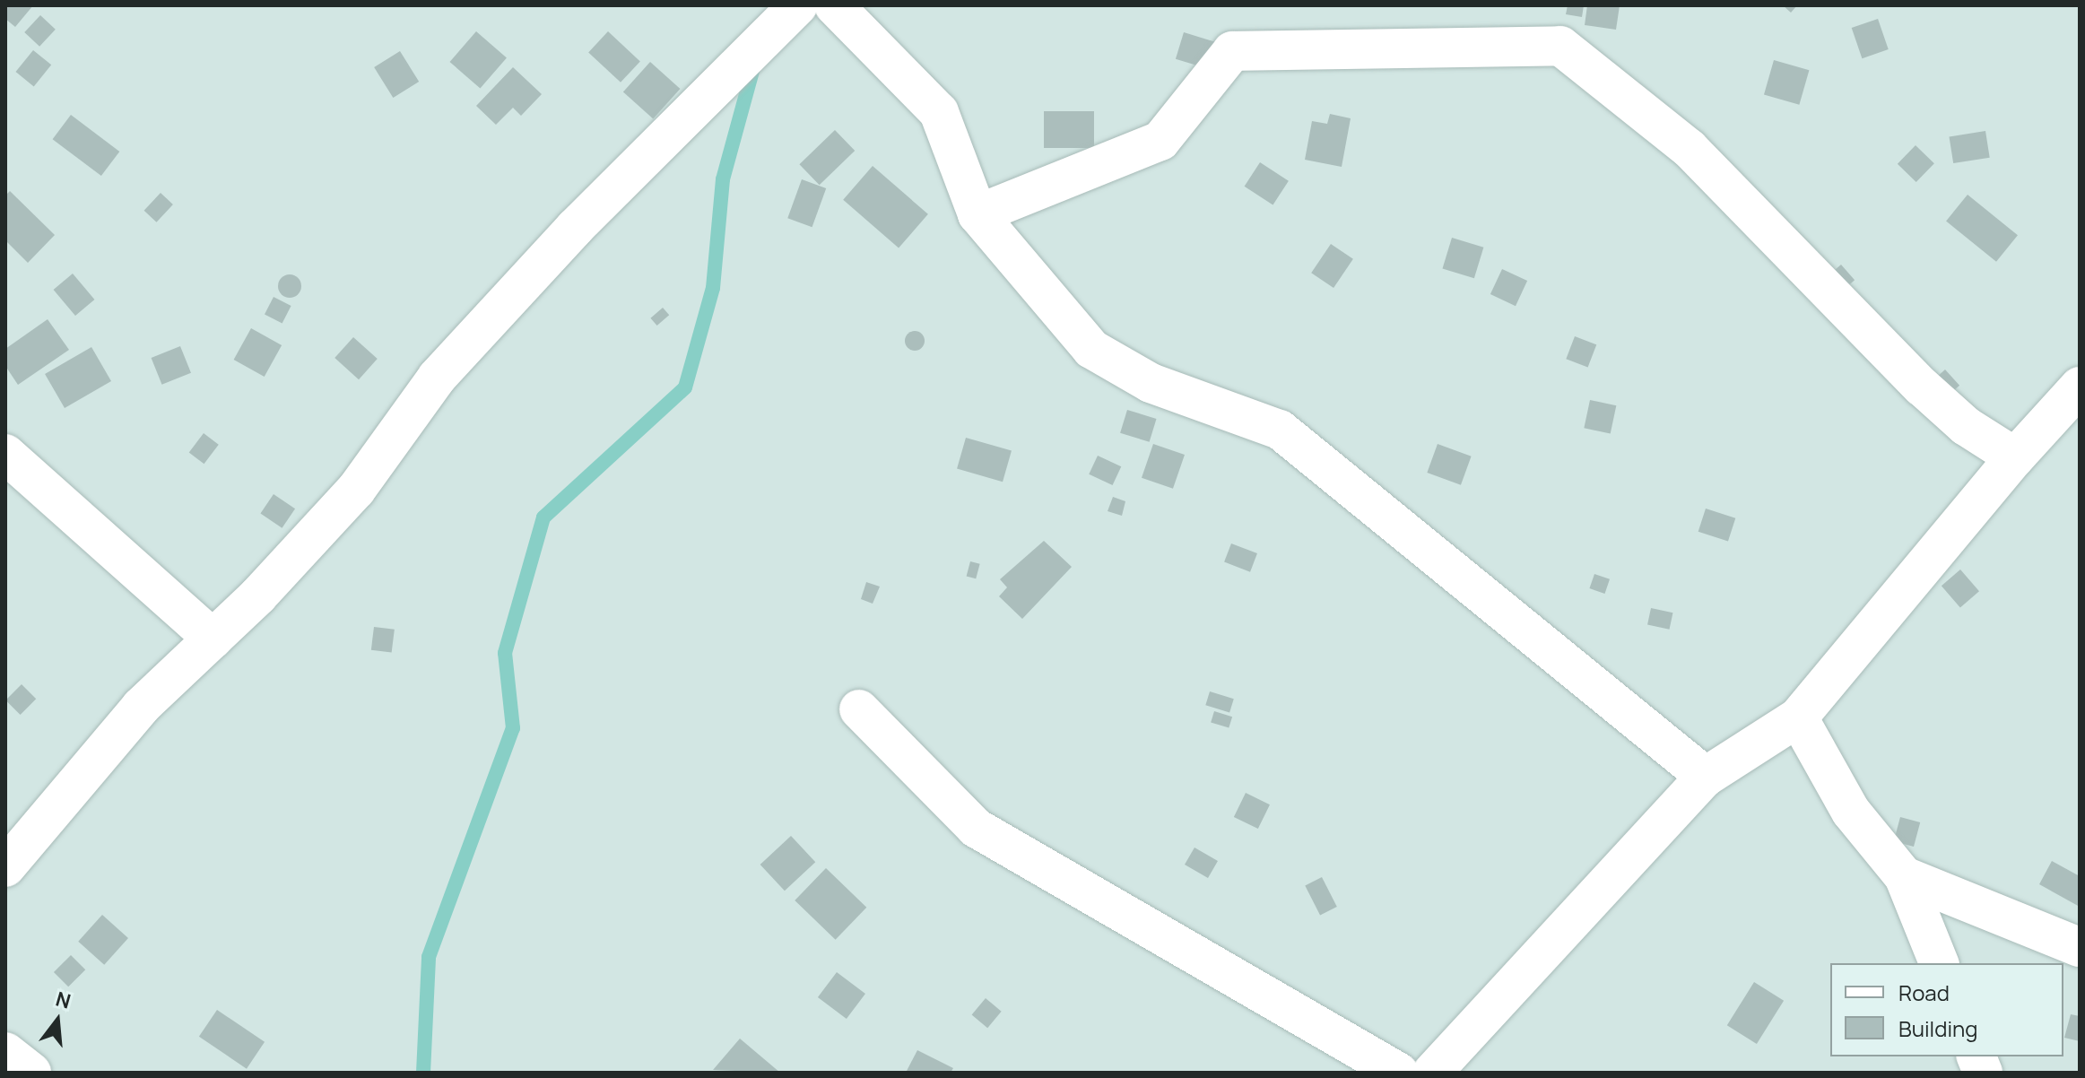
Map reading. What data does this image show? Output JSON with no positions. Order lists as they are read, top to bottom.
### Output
{
  "legend": ["Road", "Building"],
  "north": "top"
}
